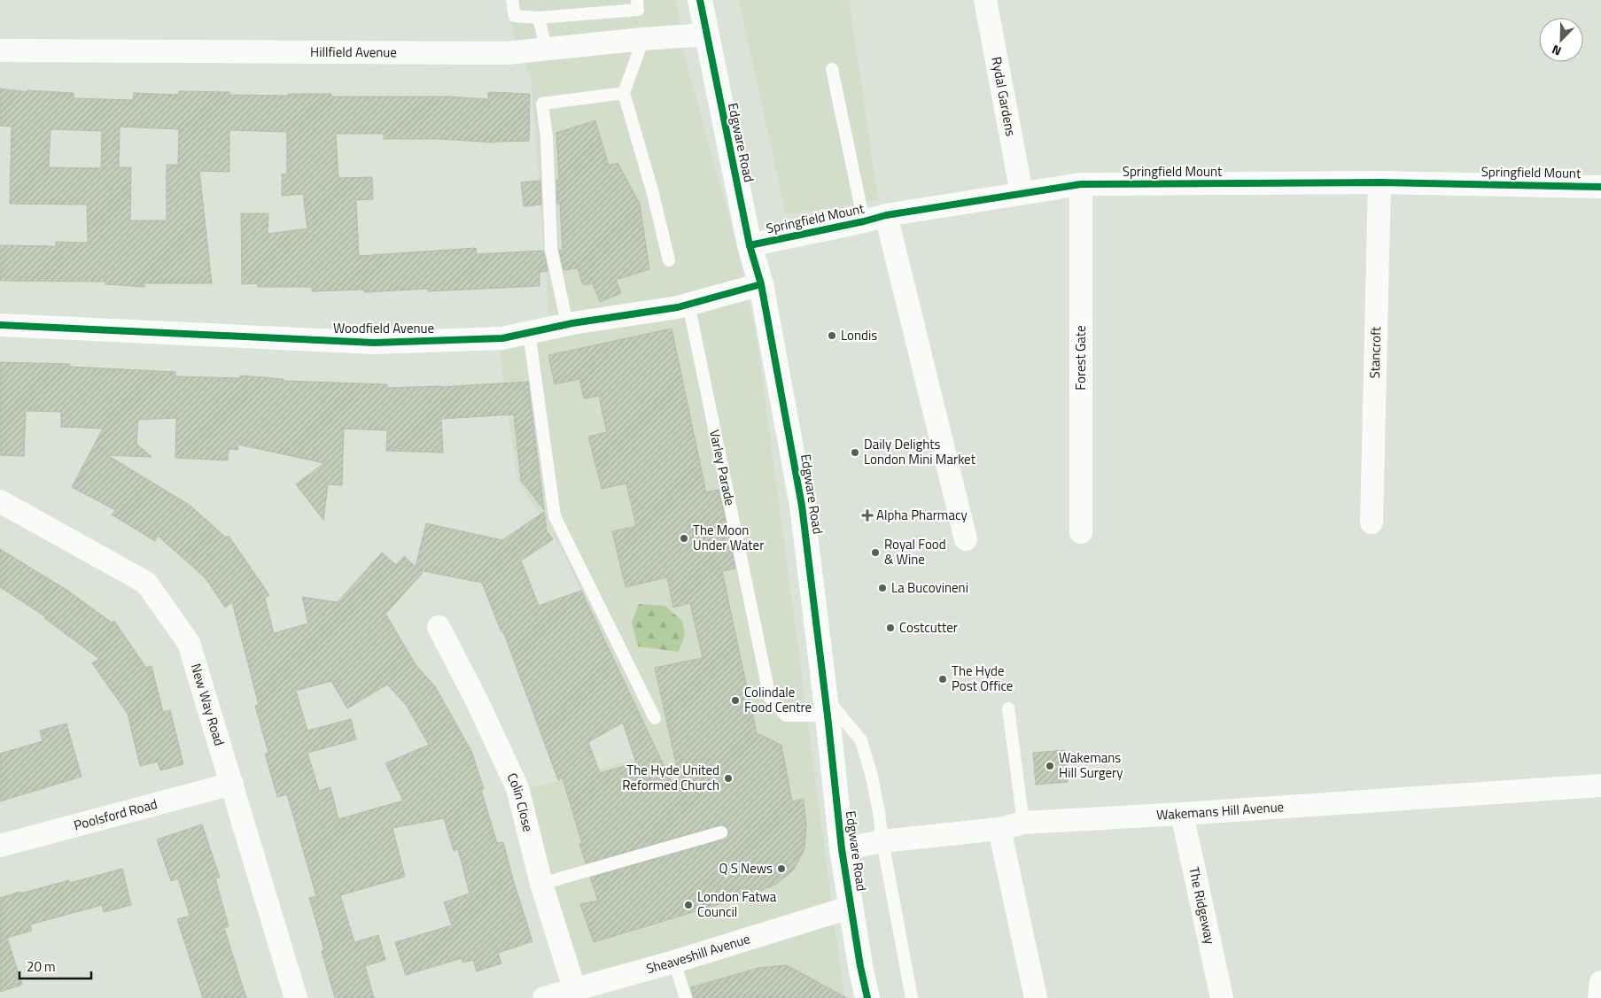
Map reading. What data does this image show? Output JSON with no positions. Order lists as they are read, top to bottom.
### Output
{
  "streets": {
    "main road": ["Edgware Road"],
    "street": [
      "Hillfield Avenue",
      "Rydal Gardens",
      "Springfield Mount",
      "Woodfield Avenue",
      "Stancroft",
      "Forest Gate",
      "New Way Road",
      "Colin Close",
      "Wakemans Hill Avenue",
      "Poolsford Road",
      "The Ridgeway",
      "Sheaveshill Avenue"
    ],
    "lane": ["Varley Parade"]
  },
  "crossings": [
    ["Hillfield Avenue", "Edgware Road"],
    ["Rydal Gardens", "Springfield Mount"],
    ["Edgware Road", "Springfield Mount"],
    ["Edgware Road", "Woodfield Avenue"],
    ["Edgware Road", "Varley Parade"],
    ["Edgware Road", "Wakemans Hill Avenue"],
    ["Edgware Road", "Sheaveshill Avenue"],
    ["Springfield Mount", "Stancroft"],
    ["Springfield Mount", "Forest Gate"],
    ["Woodfield Avenue", "Varley Parade"],
    ["New Way Road", "Poolsford Road"],
    ["Colin Close", "Sheaveshill Avenue"],
    ["Wakemans Hill Avenue", "The Ridgeway"]
  ],
  "places": {
    "other": [
      "Londis",
      "Daily Delights London Mini Market",
      "The Moon Under Water",
      "Royal Food & Wine",
      "La Bucovineni",
      "Costcutter",
      "The Hyde Post Office",
      "Colindale Food Centre",
      "Wakemans Hill Surgery",
      "The Hyde United Reformed Church",
      "Q S News",
      "London Fatwa Council"
    ],
    "health": ["Alpha Pharmacy"]
  },
  "scale_bar": "20 m",
  "north": "bottom left"
}
